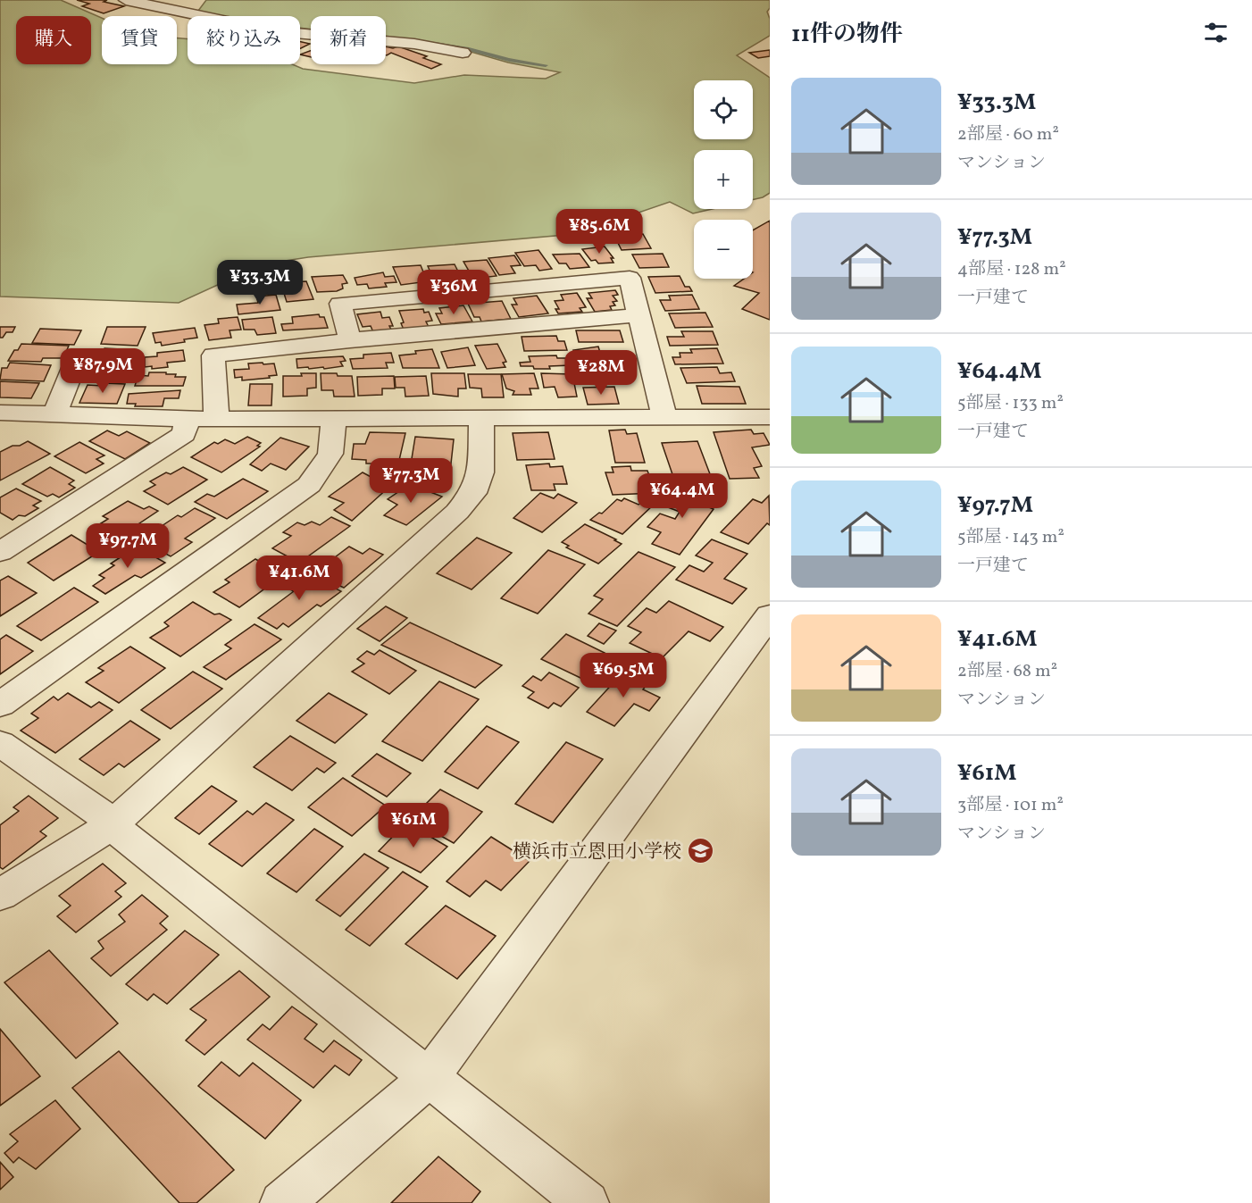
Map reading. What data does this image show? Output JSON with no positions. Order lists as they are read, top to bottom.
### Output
{
  "places": {
    "school or university": ["横浜市立恩田小学校"]
  },
  "page": {
    "heading": "11件の物件",
    "chip": [
      "購入",
      "賃貸",
      "絞り込み",
      "新着"
    ],
    "list": [
      {
        "name": "¥33.3M",
        "note": "2部屋 · 60 m² · マンション"
      },
      {
        "name": "¥77.3M",
        "note": "4部屋 · 128 m² · 一戸建て"
      },
      {
        "name": "¥64.4M",
        "note": "5部屋 · 133 m² · 一戸建て"
      },
      {
        "name": "¥97.7M",
        "note": "5部屋 · 143 m² · 一戸建て"
      },
      {
        "name": "¥41.6M",
        "note": "2部屋 · 68 m² · マンション"
      },
      {
        "name": "¥61M",
        "note": "3部屋 · 101 m² · マンション"
      }
    ],
    "map_buttons": ["+", "−"],
    "price": [
      "¥85.6M",
      "¥33.3M",
      "¥36M",
      "¥87.9M",
      "¥28M",
      "¥77.3M",
      "¥64.4M",
      "¥97.7M",
      "¥41.6M",
      "¥69.5M",
      "¥61M"
    ]
  }
}
